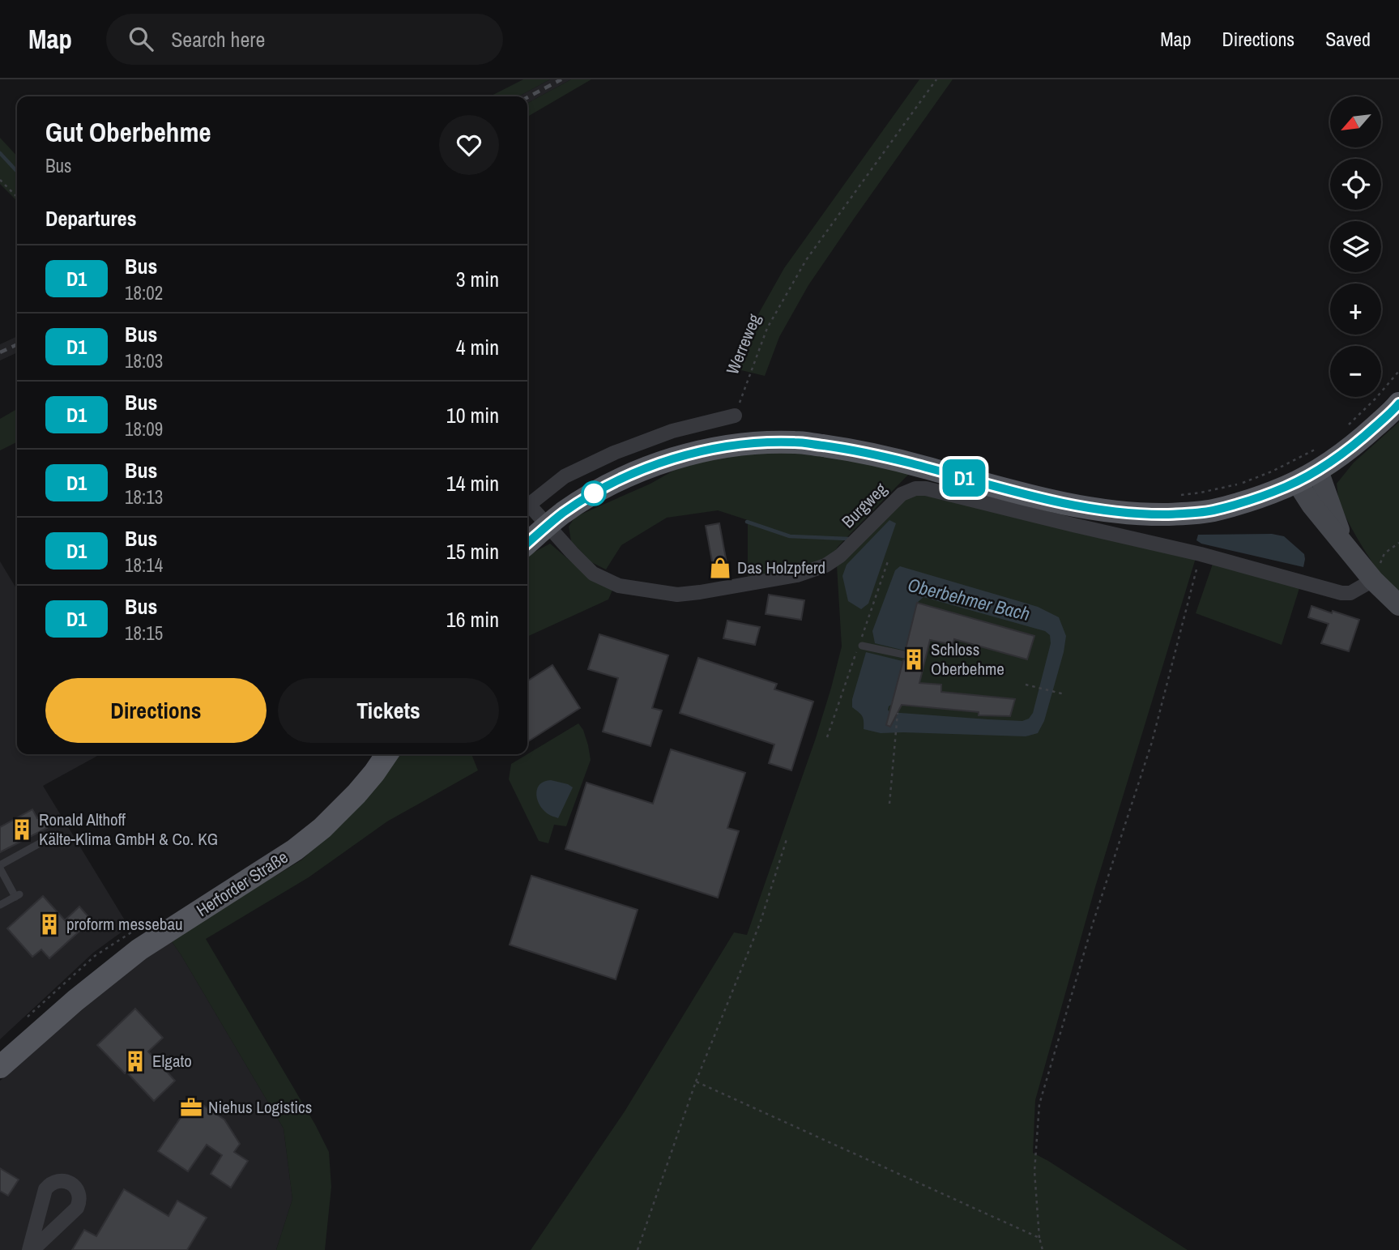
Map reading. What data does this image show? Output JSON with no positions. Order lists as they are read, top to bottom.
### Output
{
  "streets": {
    "main road": ["Herforder Straße"],
    "street": ["Burgweg"],
    "path": ["Werreweg"]
  },
  "water": ["Oberbehmer Bach"],
  "places": {
    "shop": ["Das Holzpferd"],
    "building": [
      "Schloss Oberbehme",
      "Ronald Althoff Kälte-Klima GmbH & Co. KG",
      "proform messebau",
      "Elgato"
    ],
    "office": ["Niehus Logistics"]
  },
  "lines": ["bus line D1"],
  "north": "bottom left",
  "page": {
    "header": "Map",
    "search": "Search here",
    "nav": ["Map", "Directions", "Saved"],
    "on_map": "D1",
    "map_buttons": ["+", "−"],
    "heading": [
      ["Gut Oberbehme", "Bus"],
      "Departures"
    ],
    "list": [
      {
        "mark": "D1",
        "name": "Bus",
        "note": "18:02",
        "value": "3 min"
      },
      {
        "mark": "D1",
        "name": "Bus",
        "note": "18:03",
        "value": "4 min"
      },
      {
        "mark": "D1",
        "name": "Bus",
        "note": "18:09",
        "value": "10 min"
      },
      {
        "mark": "D1",
        "name": "Bus",
        "note": "18:13",
        "value": "14 min"
      },
      {
        "mark": "D1",
        "name": "Bus",
        "note": "18:14",
        "value": "15 min"
      },
      {
        "mark": "D1",
        "name": "Bus",
        "note": "18:15",
        "value": "16 min"
      }
    ],
    "buttons": ["Directions", "Tickets"]
  }
}
